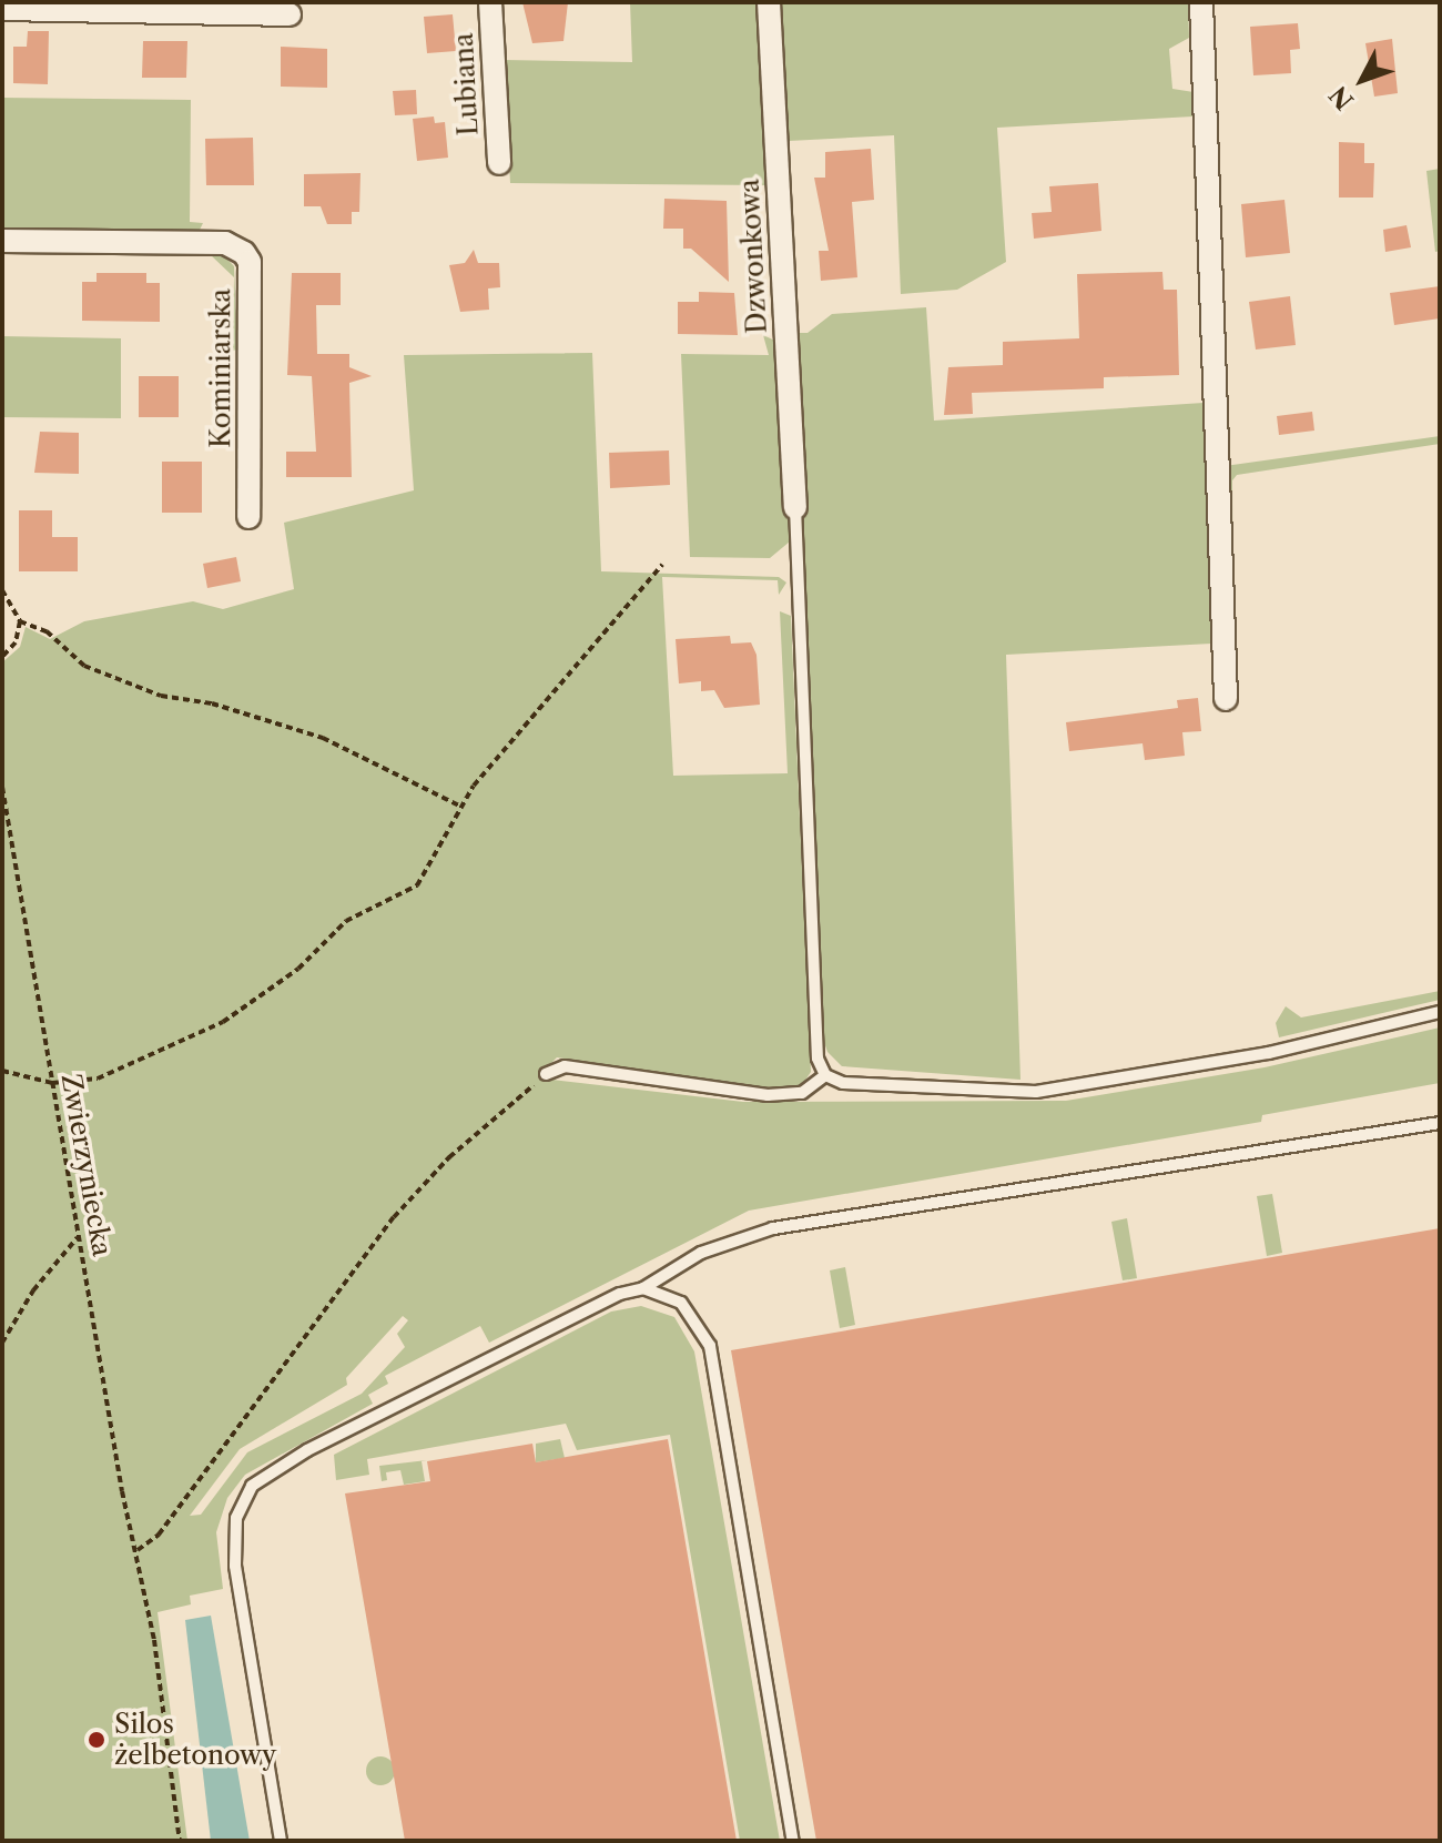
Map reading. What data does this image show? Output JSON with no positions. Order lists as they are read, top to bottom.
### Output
{
  "streets": {
    "street": ["Lubiana", "Dzwonkowa", "Kominiarska"],
    "path": ["Zwierzyniecka"]
  },
  "places": ["Silos żelbetonowy"],
  "north": "bottom left"
}
